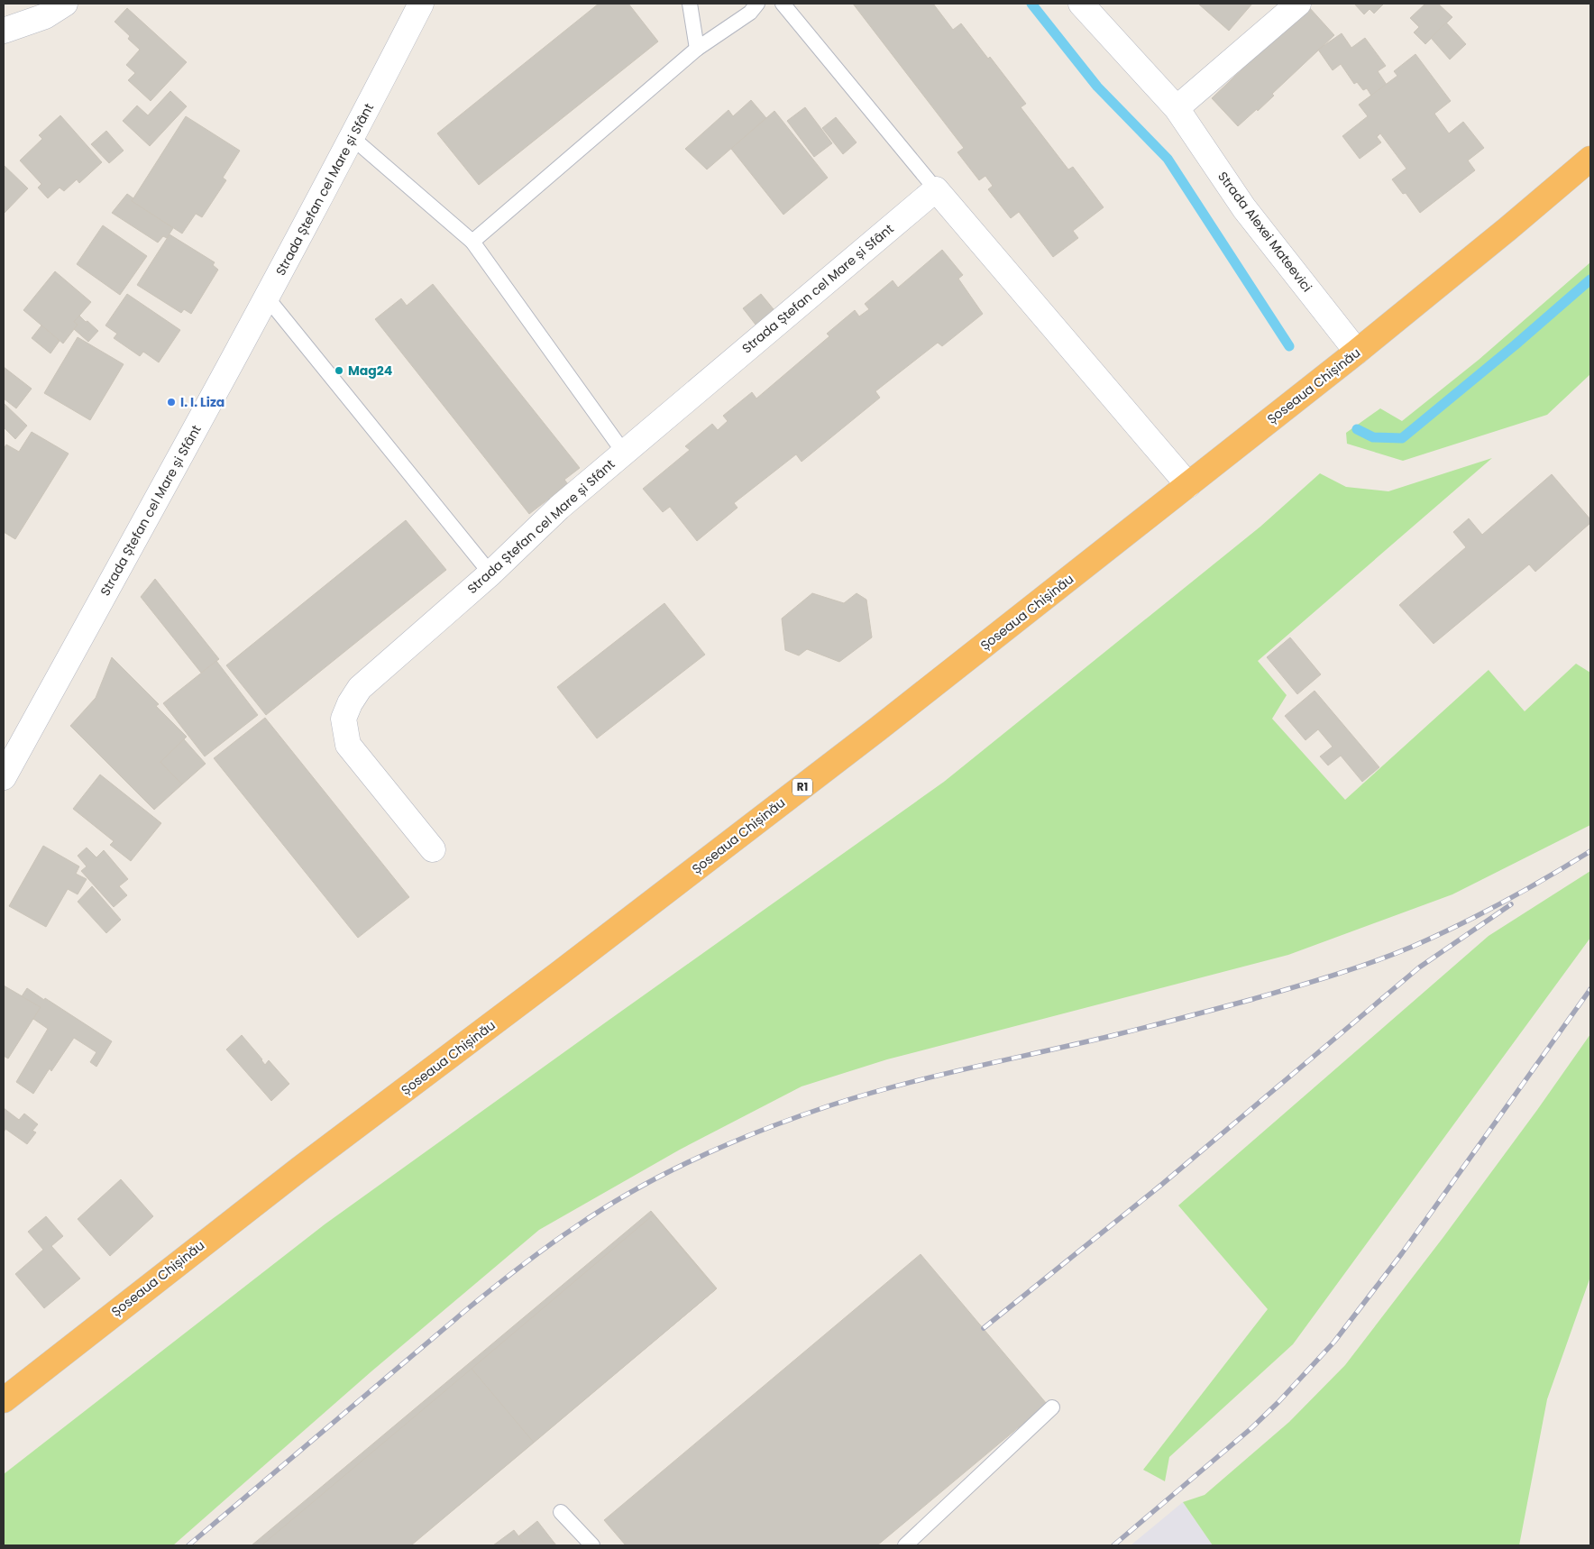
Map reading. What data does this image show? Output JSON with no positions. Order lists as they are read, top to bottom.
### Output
{
  "streets": {
    "highway": ["Șoseaua Chișinău", "R1"],
    "street": ["Strada Ștefan cel Mare și Sfânt", "Strada Alexei Mateevici"]
  },
  "crossings": [
    ["Strada Alexei Mateevici", "Șoseaua Chișinău"]
  ],
  "places": ["Mag24", "I. I. Liza"]
}
